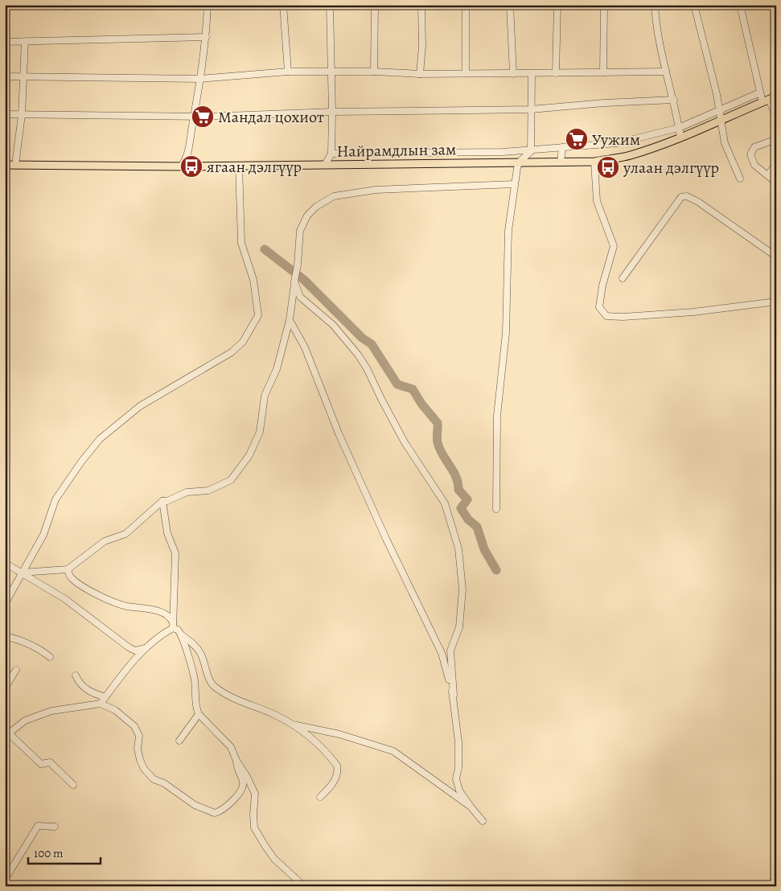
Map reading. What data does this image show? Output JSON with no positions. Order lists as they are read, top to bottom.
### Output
{
  "streets": {
    "main road": ["Найрамдлын зам"]
  },
  "places": {
    "supermarket": ["Мандал цохиот", "Уужим"],
    "bus stop": ["ягаан дэлгүүр", "улаан дэлгүүр"]
  },
  "scale_bar": "100 m"
}
